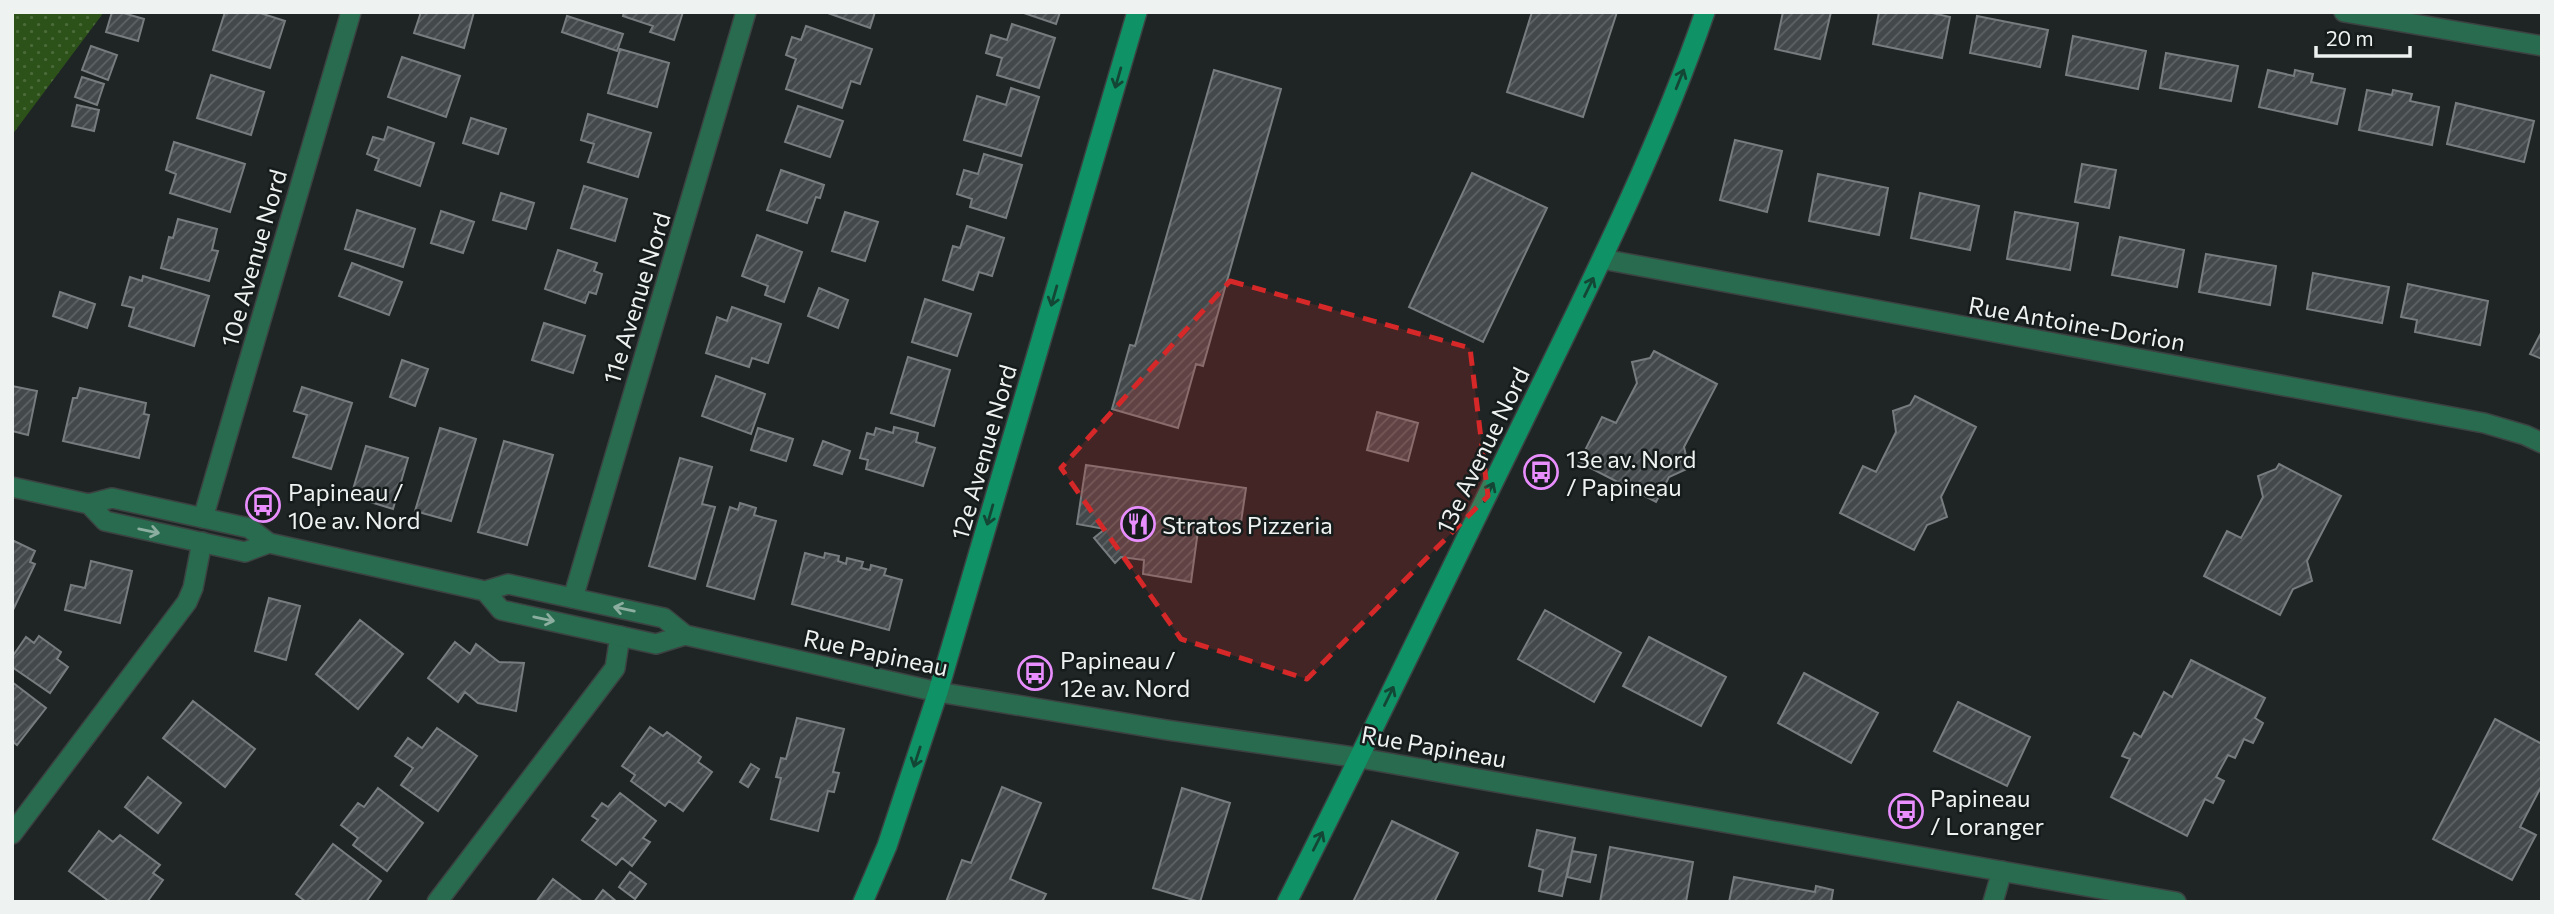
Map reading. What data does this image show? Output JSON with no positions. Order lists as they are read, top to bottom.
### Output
{
  "streets": {
    "main road": ["13e Avenue Nord", "12e Avenue Nord"],
    "street": [
      "10e Avenue Nord",
      "11e Avenue Nord",
      "Rue Antoine-Dorion",
      "Rue Papineau"
    ]
  },
  "crossings": [
    ["10e Avenue Nord", "Rue Papineau"],
    ["11e Avenue Nord", "Rue Papineau"],
    ["Rue Antoine-Dorion", "13e Avenue Nord"],
    ["13e Avenue Nord", "Rue Papineau"],
    ["12e Avenue Nord", "Rue Papineau"]
  ],
  "one_way": ["13e Avenue Nord", "12e Avenue Nord"],
  "places": {
    "bus stop": [
      "13e av. Nord / Papineau",
      "Papineau / 10e av. Nord",
      "Papineau / 12e av. Nord",
      "Papineau / Loranger"
    ],
    "restaurant": ["Stratos Pizzeria"]
  },
  "scale_bar": "20 m"
}
